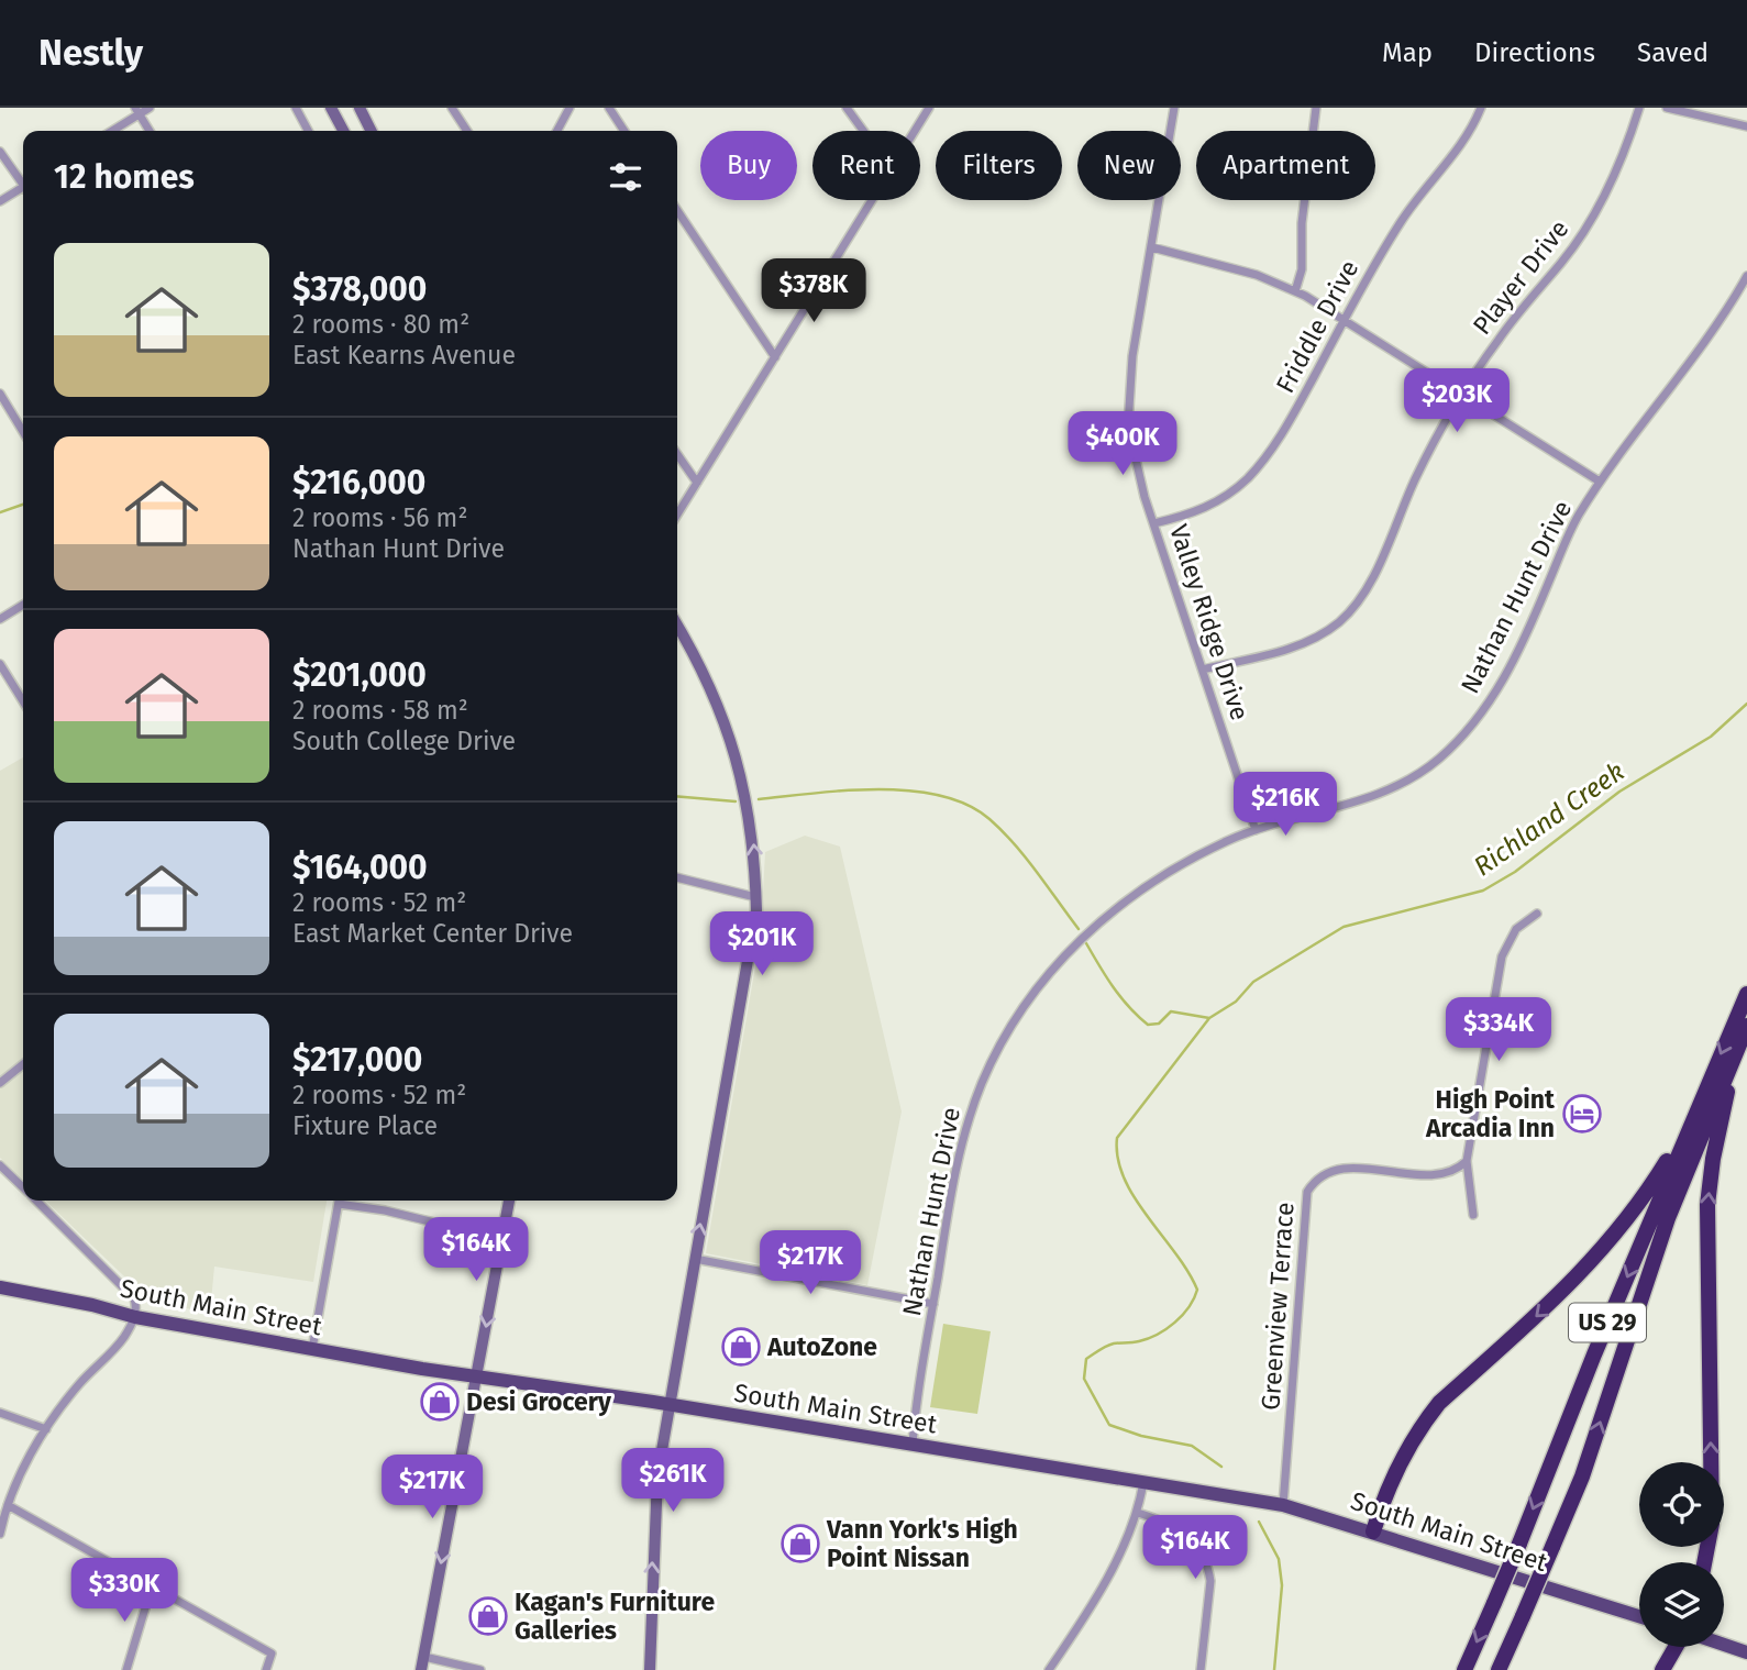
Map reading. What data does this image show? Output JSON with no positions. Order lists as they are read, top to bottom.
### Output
{
  "streets": {
    "highway": ["US 29"],
    "main road": ["South Main Street"],
    "street": [
      "Player Drive",
      "Friddle Drive",
      "Nathan Hunt Drive",
      "Valley Ridge Drive",
      "Greenview Terrace"
    ]
  },
  "crossings": [
    ["Player Drive", "Valley Ridge Drive"],
    ["Friddle Drive", "Valley Ridge Drive"],
    ["Nathan Hunt Drive", "Valley Ridge Drive"],
    ["Nathan Hunt Drive", "South Main Street"],
    ["Greenview Terrace", "South Main Street"]
  ],
  "water": ["Richland Creek"],
  "places": {
    "hotel": ["High Point Arcadia Inn"],
    "shop": [
      "AutoZone",
      "Desi Grocery",
      "Vann York's High Point Nissan",
      "Kagan's Furniture Galleries"
    ]
  },
  "page": {
    "header": "Nestly",
    "nav": ["Map", "Directions", "Saved"],
    "chip": [
      "Buy",
      "Rent",
      "Filters",
      "New",
      "Apartment"
    ],
    "heading": "12 homes",
    "list": [
      {
        "name": "$378,000",
        "note": "2 rooms · 80 m² · East Kearns Avenue"
      },
      {
        "name": "$216,000",
        "note": "2 rooms · 56 m² · Nathan Hunt Drive"
      },
      {
        "name": "$201,000",
        "note": "2 rooms · 58 m² · South College Drive"
      },
      {
        "name": "$164,000",
        "note": "2 rooms · 52 m² · East Market Center Drive"
      },
      {
        "name": "$217,000",
        "note": "2 rooms · 52 m² · Fixture Place"
      }
    ],
    "price": [
      "$378K",
      "$203K",
      "$400K",
      "$216K",
      "$201K",
      "$334K",
      "$164K",
      "$217K",
      "$261K",
      "$217K",
      "$164K",
      "$330K"
    ]
  }
}
